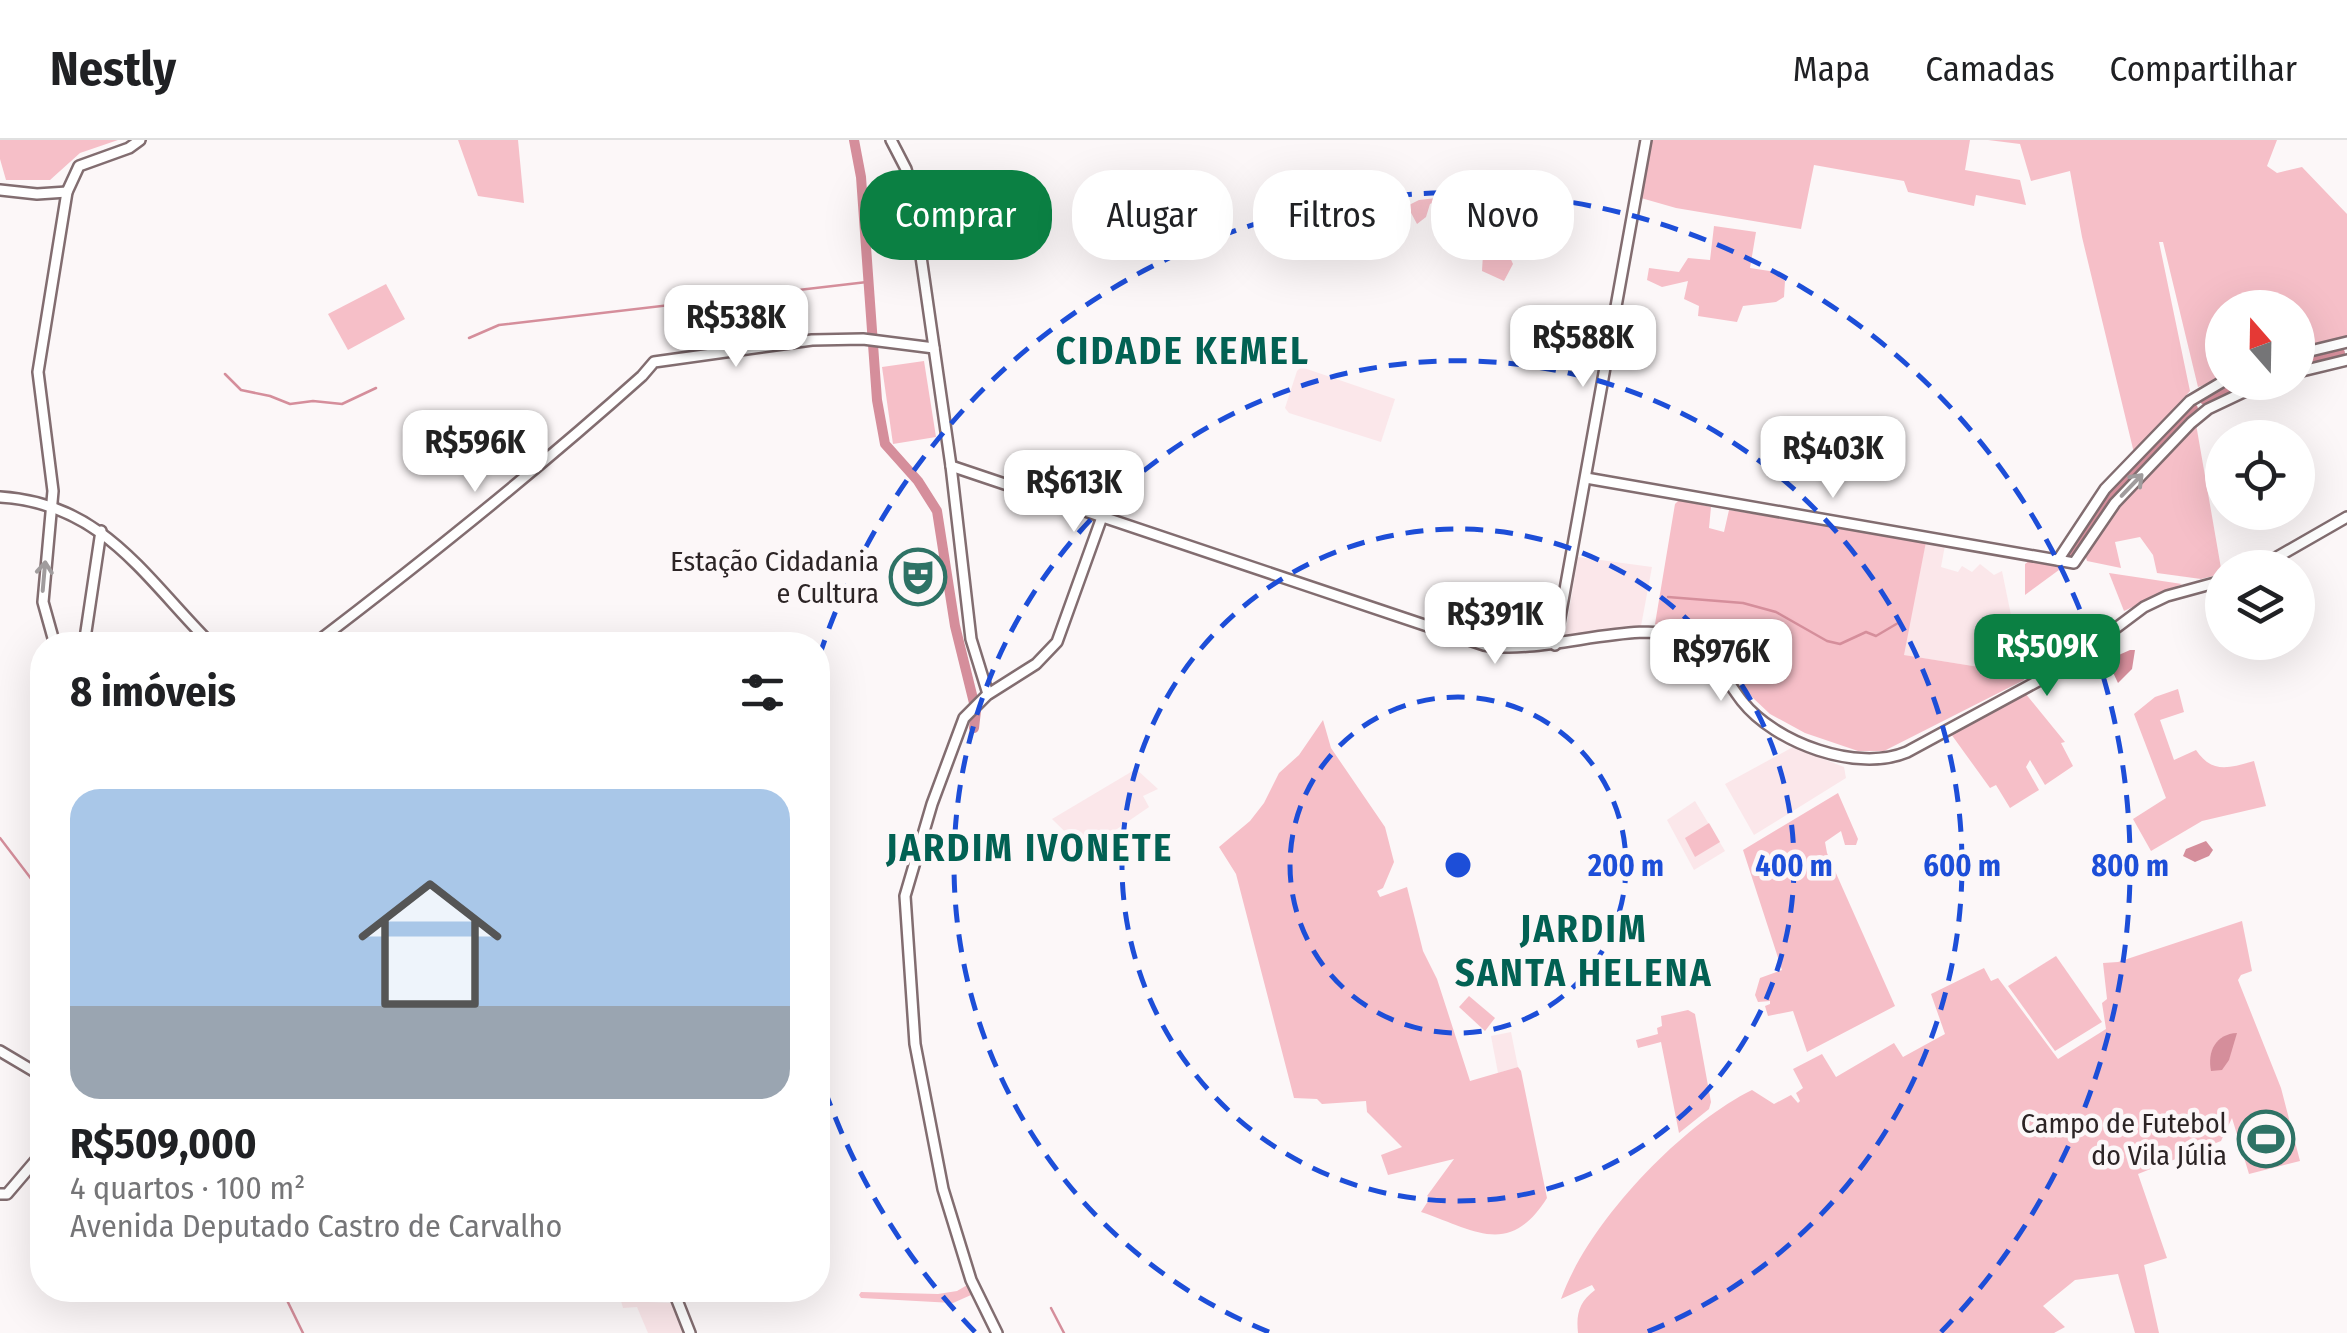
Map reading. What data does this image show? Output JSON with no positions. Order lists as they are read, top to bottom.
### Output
{
  "districts": ["CIDADE KEMEL", "JARDIM IVONETE", "JARDIM SANTA HELENA"],
  "places": {
    "theatre": ["Estação Cidadania e Cultura"],
    "sports": ["Campo de Futebol do Vila Júlia"]
  },
  "north": "top",
  "page": {
    "header": "Nestly",
    "nav": ["Mapa", "Camadas", "Compartilhar"],
    "chip": [
      "Comprar",
      "Alugar",
      "Filtros",
      "Novo"
    ],
    "price": [
      "R$538K",
      "R$588K",
      "R$596K",
      "R$403K",
      "R$613K",
      "R$391K",
      "R$509K",
      "R$976K"
    ],
    "heading": "8 imóveis",
    "list": [
      {
        "name": "R$509,000",
        "note": "4 quartos · 100 m² · Avenida Deputado Castro de Carvalho"
      }
    ]
  },
  "rings": [
    "200 m",
    "400 m",
    "600 m",
    "800 m"
  ]
}
